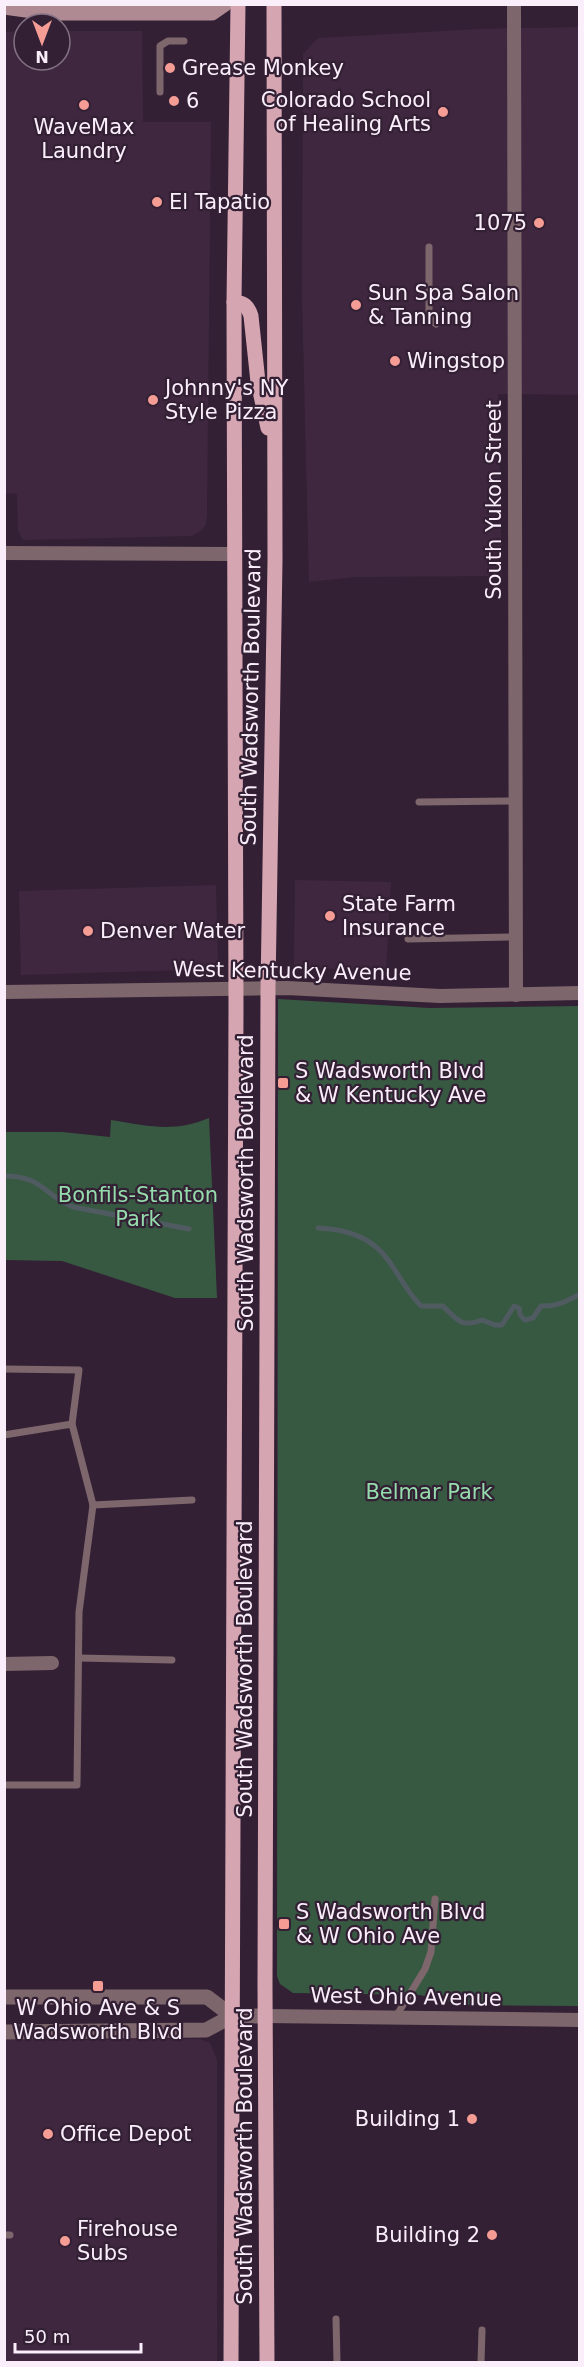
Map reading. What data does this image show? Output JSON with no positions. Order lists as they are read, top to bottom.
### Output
{
  "streets": {
    "main road": ["South Wadsworth Boulevard"],
    "street": ["South Yukon Street", "West Kentucky Avenue", "West Ohio Avenue"]
  },
  "crossings": [
    ["South Yukon Street", "West Kentucky Avenue"],
    ["South Wadsworth Boulevard", "West Kentucky Avenue"],
    ["South Wadsworth Boulevard", "West Ohio Avenue"]
  ],
  "parks": ["Bonfils-Stanton Park", "Belmar Park"],
  "places": {
    "other": [
      "Grease Monkey",
      "6",
      "WaveMax Laundry",
      "Colorado School of Healing Arts",
      "El Tapatio",
      "1075",
      "Sun Spa Salon & Tanning",
      "Wingstop",
      "Johnny's NY Style Pizza",
      "State Farm Insurance",
      "Denver Water",
      "Building 1",
      "Office Depot",
      "Building 2",
      "Firehouse Subs"
    ],
    "transit": ["S Wadsworth Blvd & W Kentucky Ave", "S Wadsworth Blvd & W Ohio Ave", "W Ohio Ave & S Wadsworth Blvd"]
  },
  "scale_bar": "50 m",
  "north": "bottom"
}
